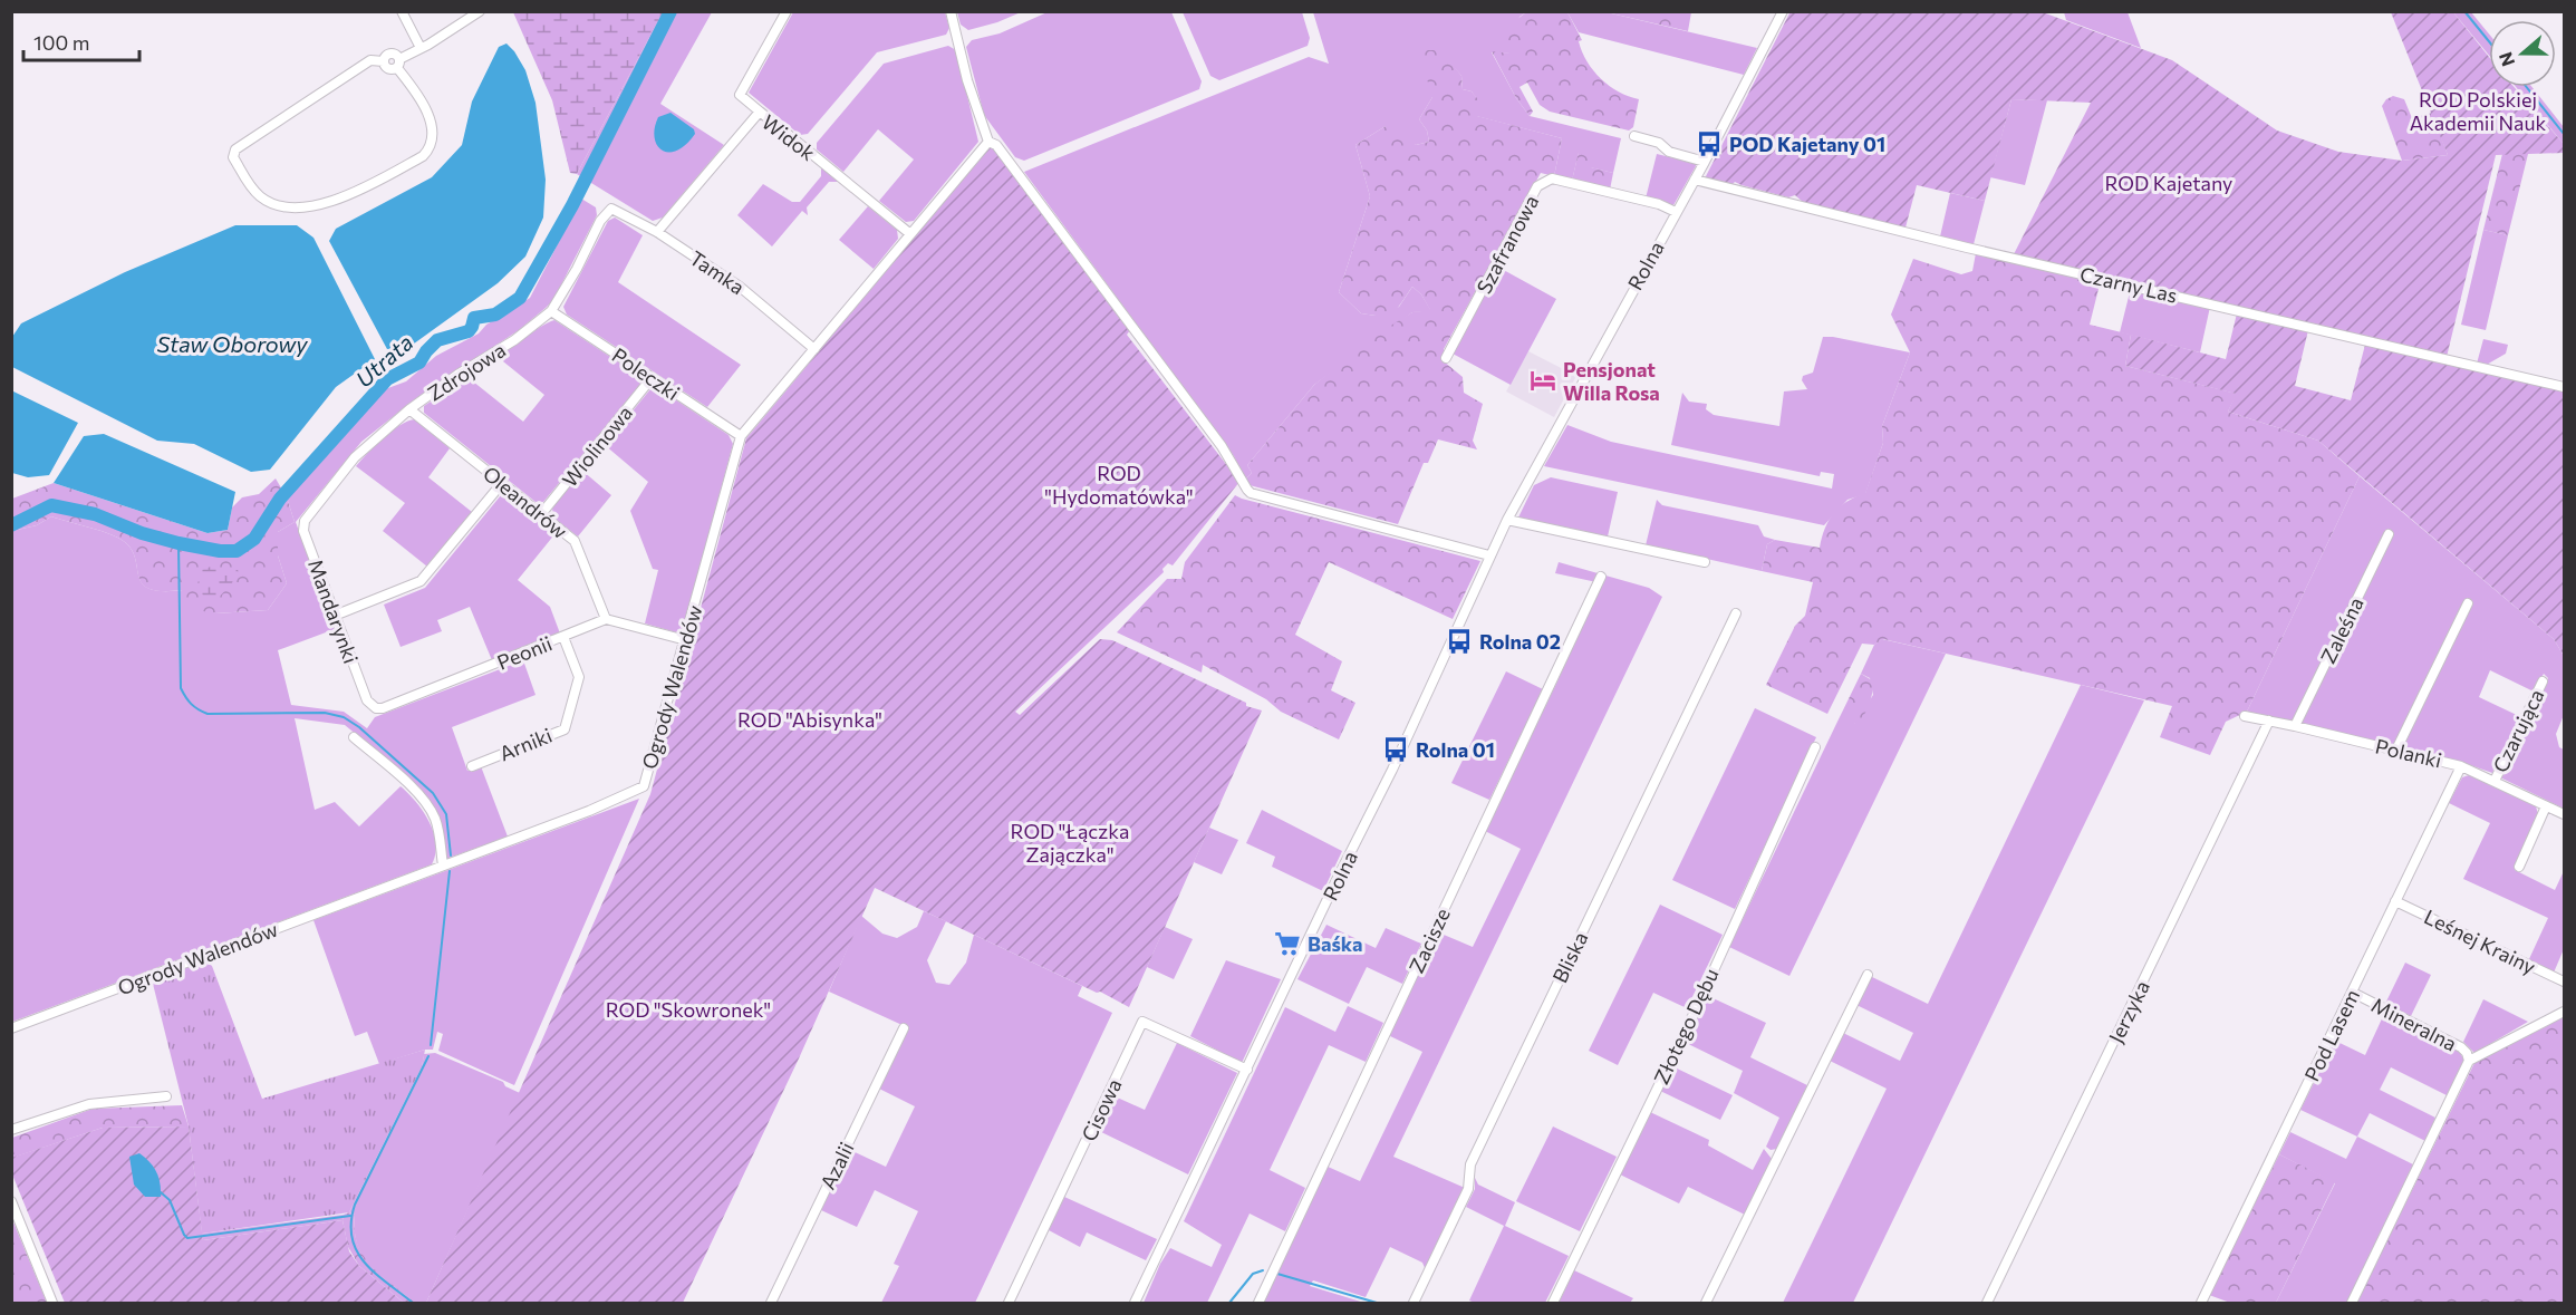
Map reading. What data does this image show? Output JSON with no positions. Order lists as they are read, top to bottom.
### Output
{
  "streets": {
    "street": [
      "Widok",
      "Szafranowa",
      "Rolna",
      "Tamka",
      "Czarny Las",
      "Zdrojowa",
      "Poleczki",
      "Wiolinowa",
      "Oleandrów",
      "Mandarynki",
      "Zaleśna",
      "Peonii",
      "Ogrody Walendów",
      "Czarująca",
      "Arniki",
      "Polanki",
      "Zacisze",
      "Leśnej Krainy",
      "Bliska",
      "Jerzyka",
      "Mineralna",
      "Złotego Dębu",
      "Pod Lasem",
      "Cisowa",
      "Azalii"
    ]
  },
  "crossings": [
    ["Widok", "Tamka"],
    ["Widok", "Ogrody Walendów"],
    ["Szafranowa", "Rolna"],
    ["Rolna", "Czarny Las"],
    ["Rolna", "Cisowa"],
    ["Tamka", "Zdrojowa"],
    ["Tamka", "Ogrody Walendów"],
    ["Zdrojowa", "Poleczki"],
    ["Zdrojowa", "Oleandrów"],
    ["Zdrojowa", "Mandarynki"],
    ["Poleczki", "Wiolinowa"],
    ["Poleczki", "Ogrody Walendów"],
    ["Wiolinowa", "Oleandrów"],
    ["Oleandrów", "Peonii"],
    ["Mandarynki", "Peonii"],
    ["Zaleśna", "Polanki"],
    ["Peonii", "Arniki"],
    ["Czarująca", "Polanki"],
    ["Polanki", "Jerzyka"],
    ["Polanki", "Pod Lasem"],
    ["Leśnej Krainy", "Pod Lasem"],
    ["Mineralna", "Pod Lasem"]
  ],
  "water": ["Staw Oborowy", "Utrata"],
  "parks": [
    "ROD Polskiej Akademii Nauk",
    "ROD Kajetany",
    "ROD \"Hydomatówka\"",
    "ROD \"Abisynka\"",
    "ROD \"Łączka Zajączka\"",
    "ROD \"Skowronek\""
  ],
  "places": {
    "bus stop": ["POD Kajetany 01", "Rolna 02", "Rolna 01"],
    "hotel": ["Pensjonat Willa Rosa"],
    "supermarket": ["Baśka"]
  },
  "scale_bar": "100 m",
  "north": "left"
}
